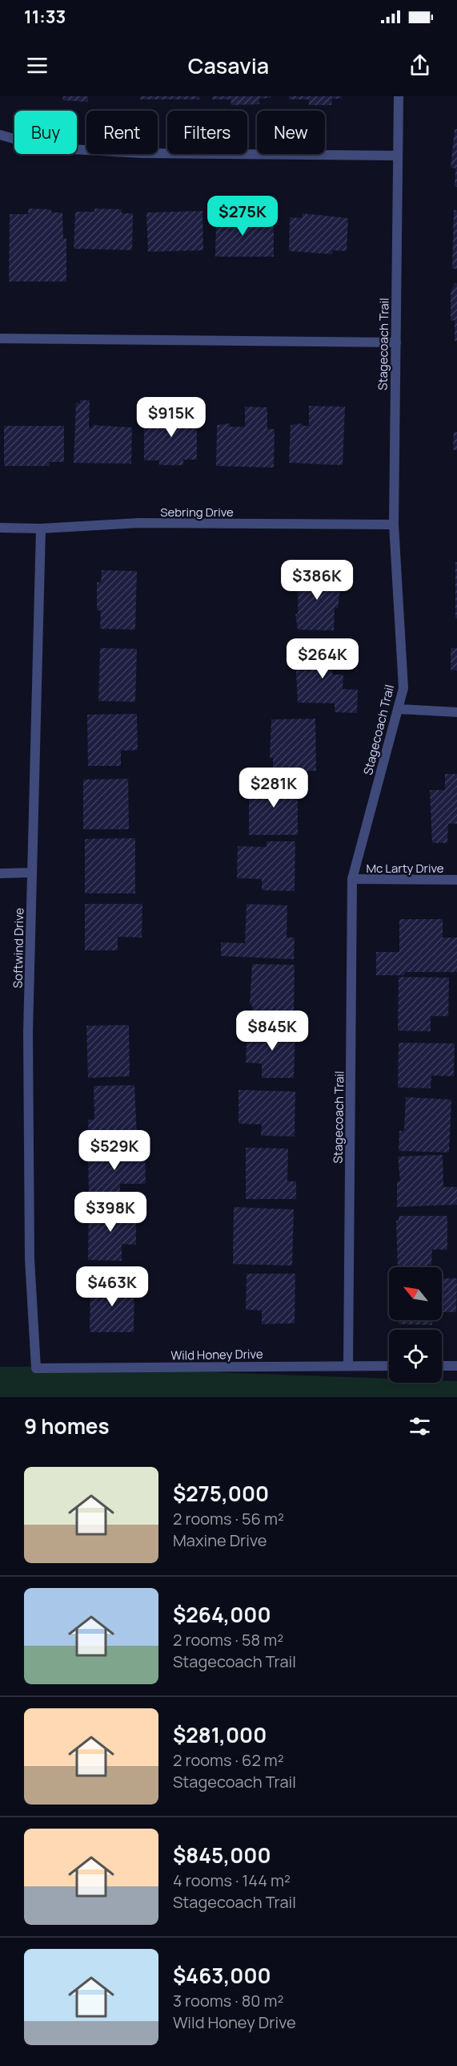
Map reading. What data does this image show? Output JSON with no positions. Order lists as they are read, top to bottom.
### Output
{
  "streets": {
    "street": [
      "Stagecoach Trail",
      "Sebring Drive",
      "Mc Larty Drive",
      "Softwind Drive",
      "Wild Honey Drive"
    ]
  },
  "crossings": [
    ["Stagecoach Trail", "Sebring Drive"],
    ["Stagecoach Trail", "Mc Larty Drive"],
    ["Stagecoach Trail", "Wild Honey Drive"],
    ["Sebring Drive", "Softwind Drive"],
    ["Softwind Drive", "Wild Honey Drive"]
  ],
  "north": "top left",
  "page": {
    "status": "11:33",
    "header": "Casavia",
    "chip": [
      "Buy",
      "Rent",
      "Filters",
      "New"
    ],
    "price": [
      "$275K",
      "$915K",
      "$386K",
      "$264K",
      "$281K",
      "$845K",
      "$529K",
      "$398K",
      "$463K"
    ],
    "heading": "9 homes",
    "list": [
      {
        "name": "$275,000",
        "note": "2 rooms · 56 m² · Maxine Drive"
      },
      {
        "name": "$264,000",
        "note": "2 rooms · 58 m² · Stagecoach Trail"
      },
      {
        "name": "$281,000",
        "note": "2 rooms · 62 m² · Stagecoach Trail"
      },
      {
        "name": "$845,000",
        "note": "4 rooms · 144 m² · Stagecoach Trail"
      },
      {
        "name": "$463,000",
        "note": "3 rooms · 80 m² · Wild Honey Drive"
      }
    ]
  }
}
